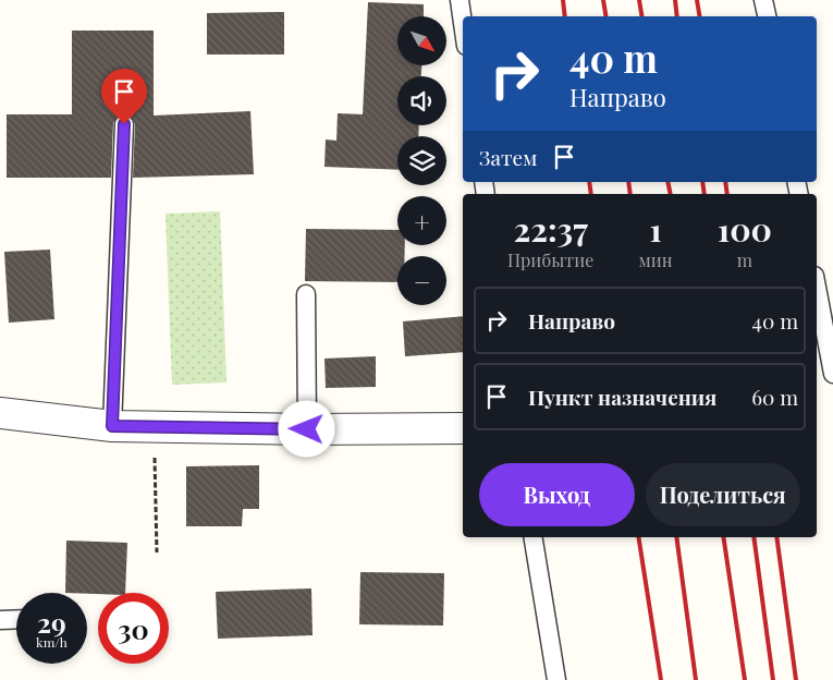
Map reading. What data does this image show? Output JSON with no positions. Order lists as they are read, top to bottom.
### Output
{
  "north": "bottom right",
  "page": {
    "map_buttons": ["+", "−"],
    "turn": ["40 m", "Направо"],
    "then": "Затем",
    "eta": [
      "22:37",
      "Прибытие",
      "1",
      "мин",
      "100",
      "m"
    ],
    "list": [
      {
        "name": "Направо",
        "value": "40 m"
      },
      {
        "name": "Пункт назначения",
        "value": "60 m"
      }
    ],
    "buttons": ["Выход", "Поделиться"],
    "speed": "29 km/h",
    "limit": "30"
  }
}
